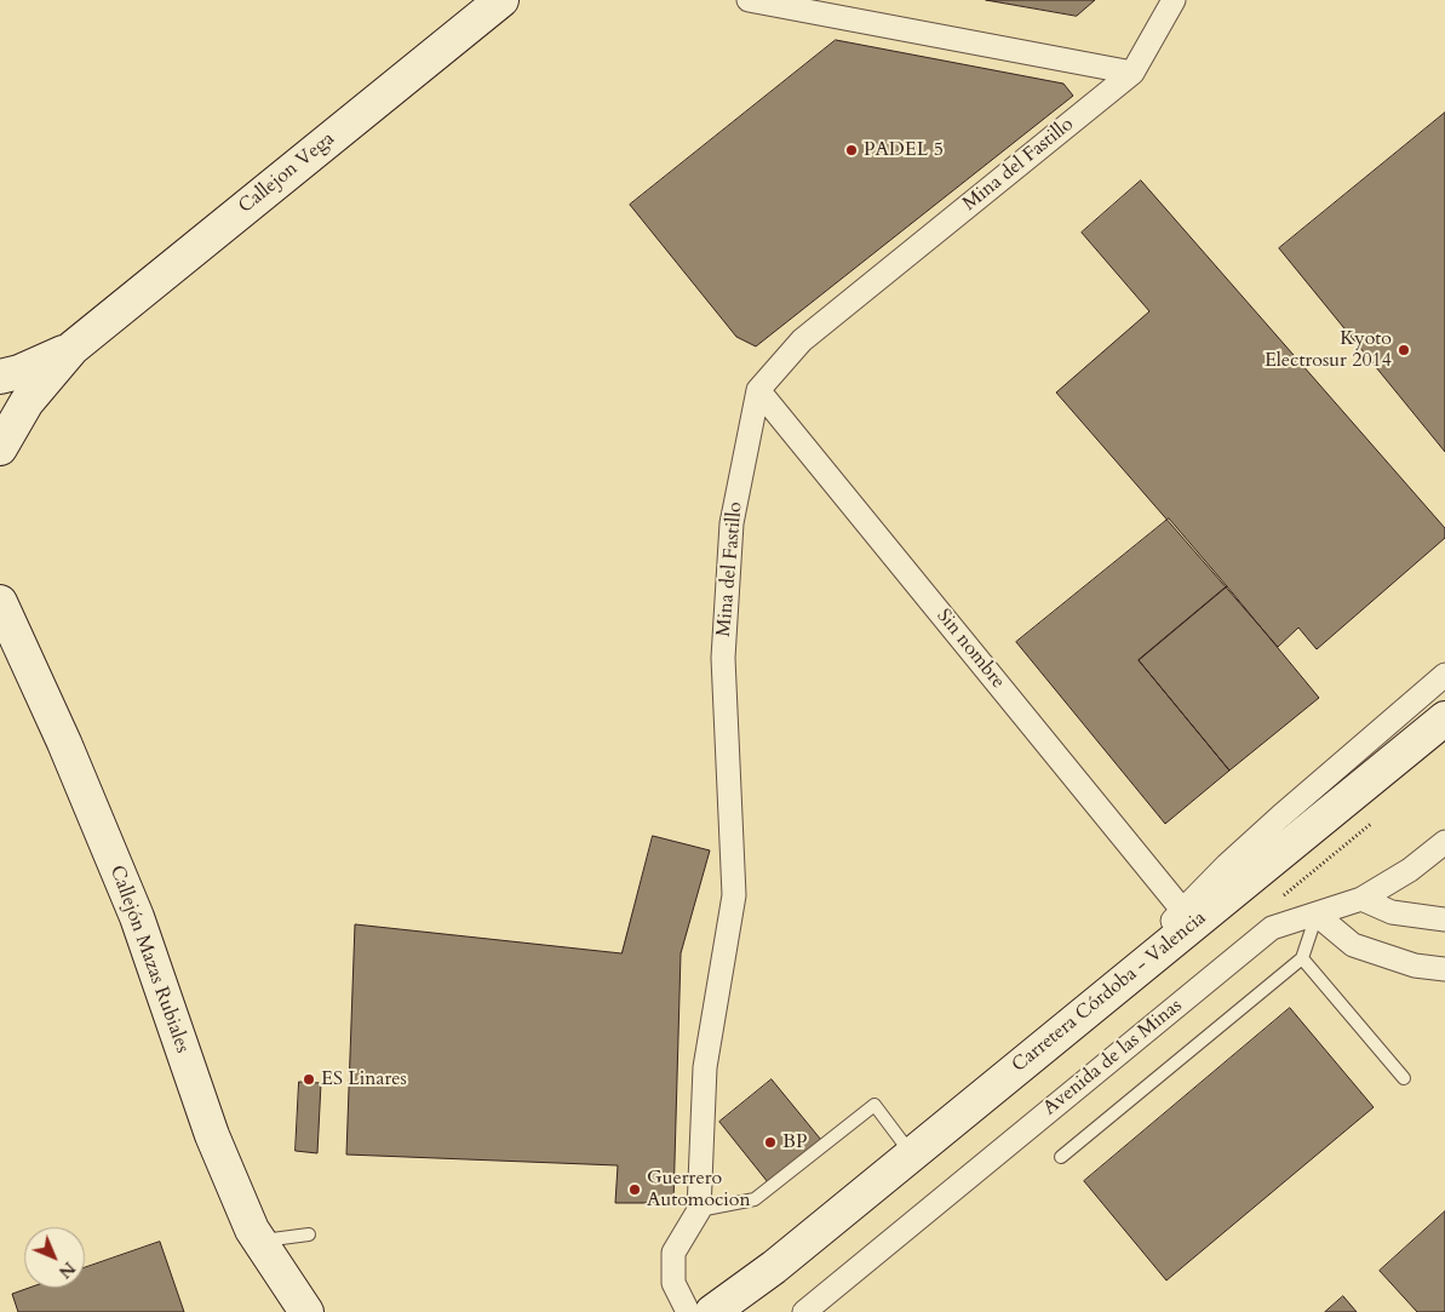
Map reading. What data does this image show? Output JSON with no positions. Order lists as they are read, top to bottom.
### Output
{
  "streets": {
    "main road": ["Callejon Vega", "Callejón Mazas Rubiales", "Carretera Córdoba - Valencia"],
    "street": ["Mina del Fastillo", "Sin nombre", "Avenida de las Minas"]
  },
  "crossings": [
    ["Mina del Fastillo", "Sin nombre"]
  ],
  "places": [
    "PADEL 5",
    "Kyoto Electrosur 2014",
    "ES Linares",
    "BP",
    "Guerrero Automocion"
  ],
  "north": "bottom right"
}
